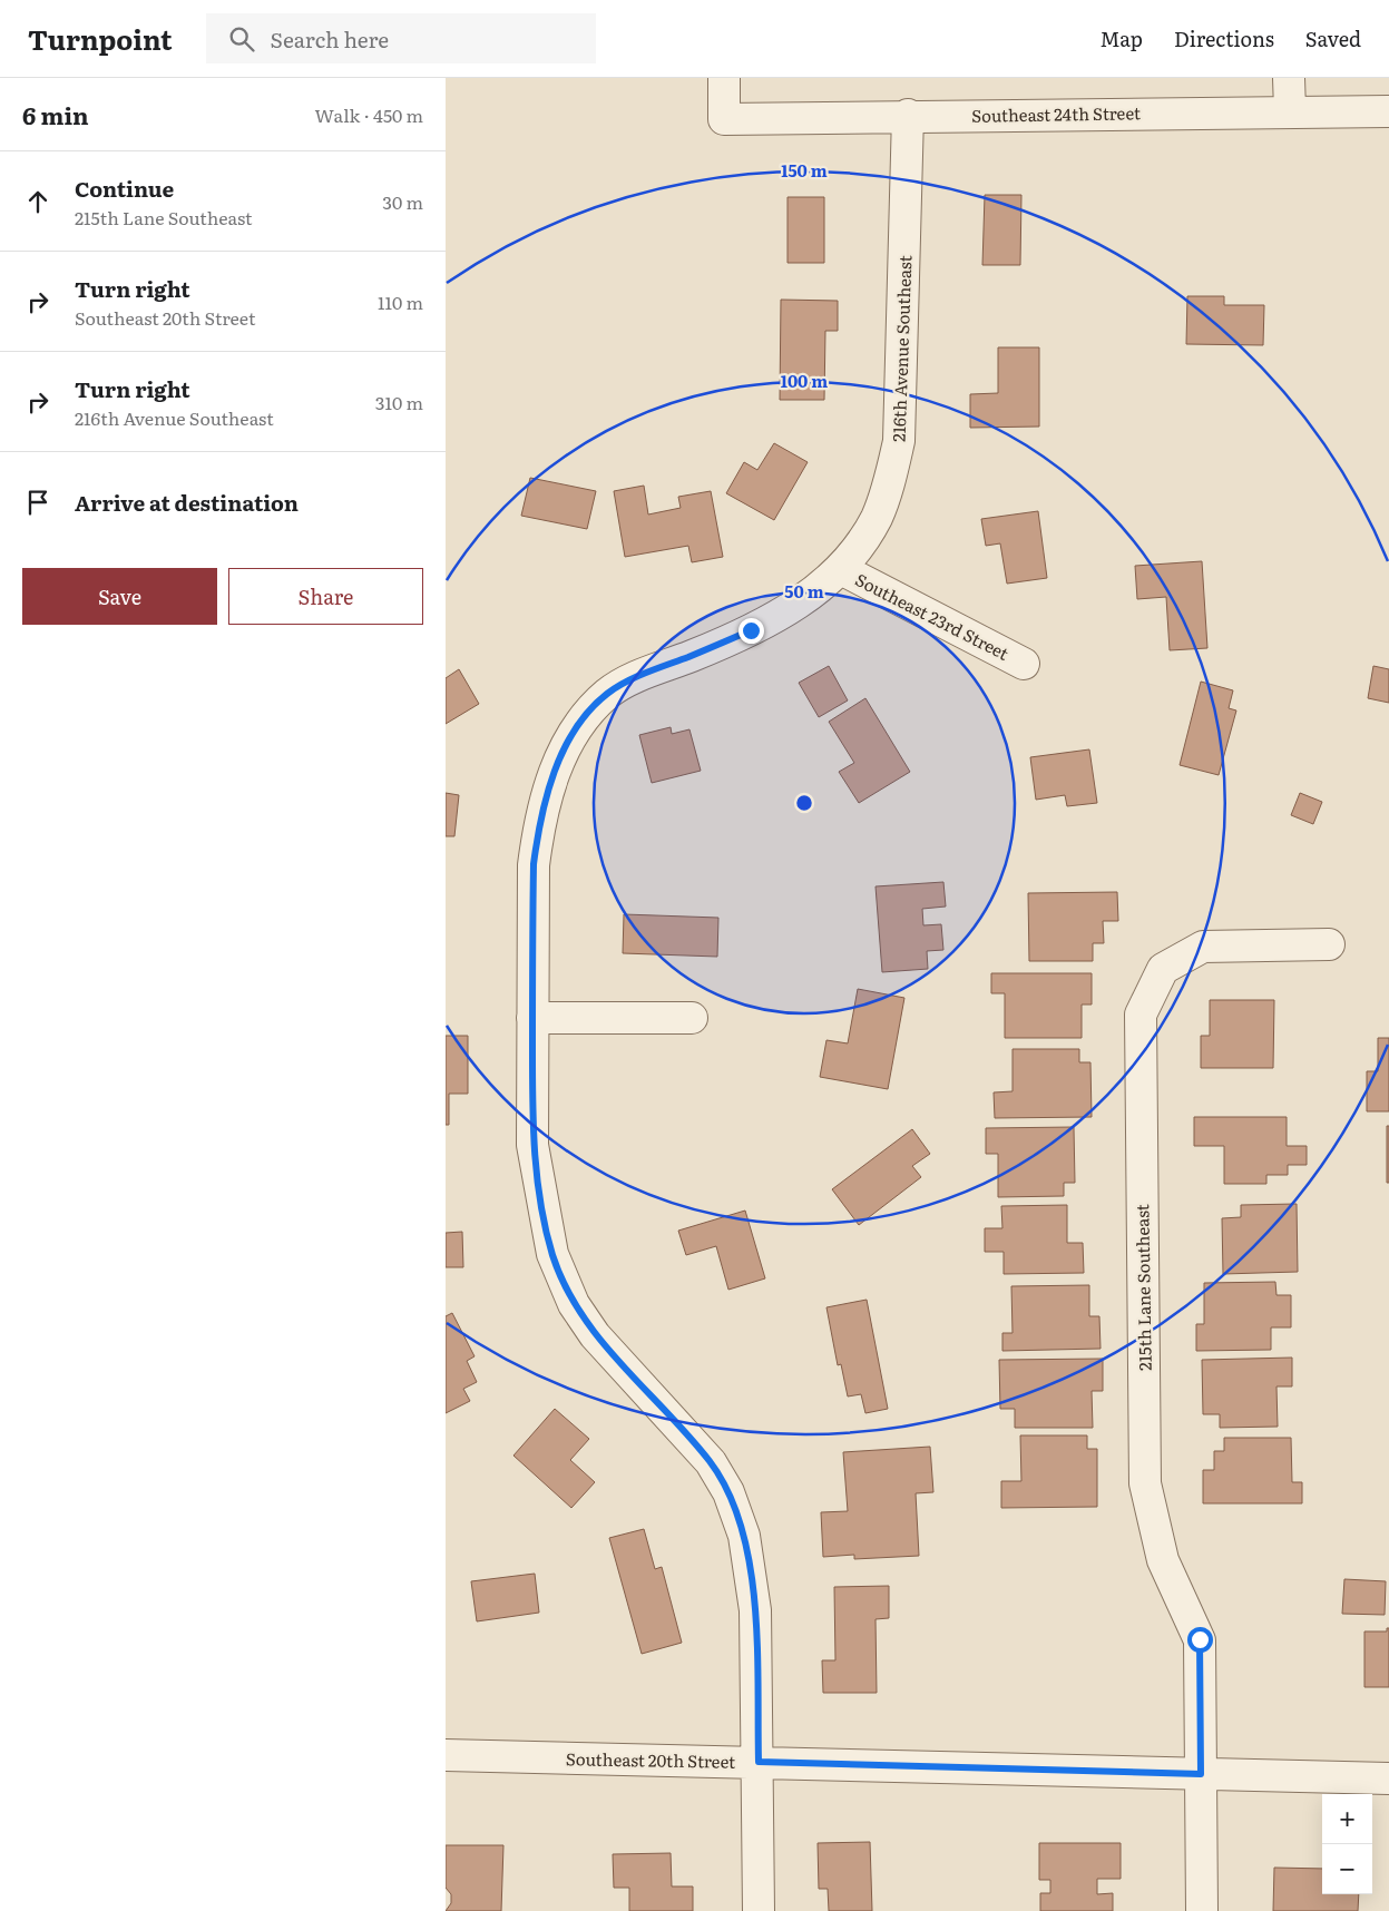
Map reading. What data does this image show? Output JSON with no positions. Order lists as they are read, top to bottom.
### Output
{
  "streets": {
    "street": [
      "Southeast 24th Street",
      "216th Avenue Southeast",
      "Southeast 23rd Street",
      "215th Lane Southeast",
      "Southeast 20th Street"
    ]
  },
  "crossings": [
    ["Southeast 24th Street", "216th Avenue Southeast"],
    ["216th Avenue Southeast", "Southeast 23rd Street"],
    ["216th Avenue Southeast", "Southeast 20th Street"],
    ["215th Lane Southeast", "Southeast 20th Street"]
  ],
  "page": {
    "header": "Turnpoint",
    "search": "Search here",
    "nav": ["Map", "Directions", "Saved"],
    "heading": ["6 min", "Walk · 450 m"],
    "list": [
      ["Continue", "215th Lane Southeast", "30 m"],
      ["Turn right", "Southeast 20th Street", "110 m"],
      ["Turn right", "216th Avenue Southeast", "310 m"],
      "Arrive at destination"
    ],
    "buttons": ["Save", "Share"],
    "map_buttons": ["+", "−"]
  },
  "rings": ["150 m", "100 m", "50 m"]
}
